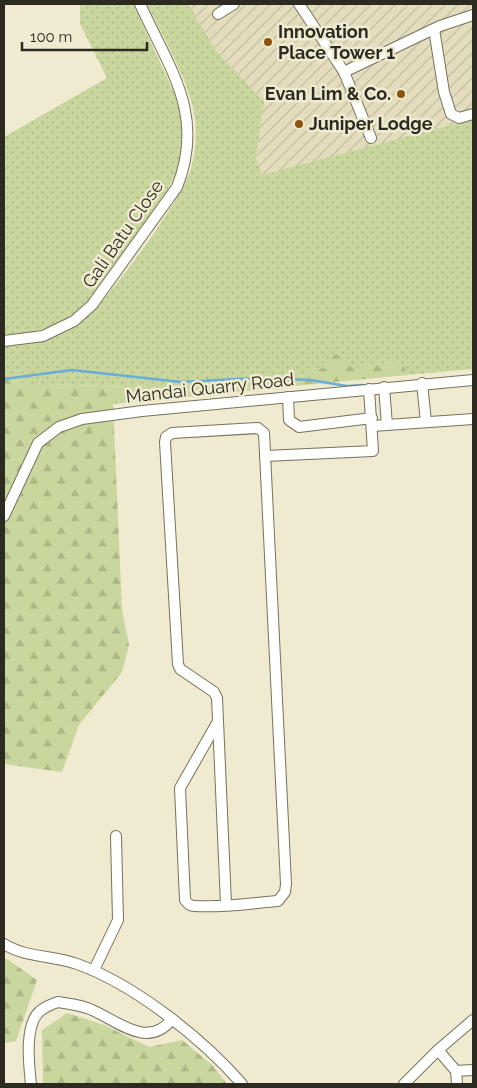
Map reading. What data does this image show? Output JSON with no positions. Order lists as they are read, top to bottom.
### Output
{
  "streets": {
    "street": ["Gali Batu Close", "Mandai Quarry Road"]
  },
  "places": ["Innovation Place Tower 1", "Evan Lim & Co.", "Juniper Lodge"],
  "scale_bar": "100 m"
}
